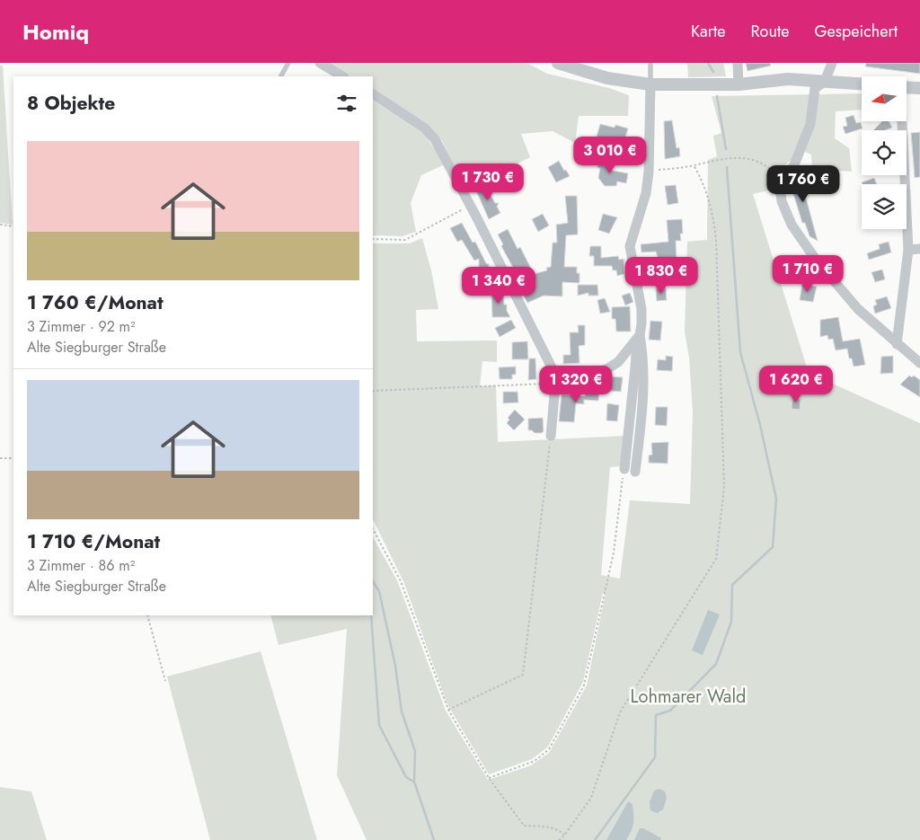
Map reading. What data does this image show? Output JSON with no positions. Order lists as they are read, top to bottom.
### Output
{
  "parks": ["Lohmarer Wald"],
  "north": "left",
  "page": {
    "header": "Homiq",
    "nav": ["Karte", "Route", "Gespeichert"],
    "heading": "8 Objekte",
    "list": [
      {
        "name": "1 760 €/Monat",
        "note": "3 Zimmer · 92 m² · Alte Siegburger Straße"
      },
      {
        "name": "1 710 €/Monat",
        "note": "3 Zimmer · 86 m² · Alte Siegburger Straße"
      }
    ],
    "price": [
      "3 010 €",
      "1 730 €",
      "1 760 €",
      "1 710 €",
      "1 830 €",
      "1 340 €",
      "1 320 €",
      "1 620 €"
    ]
  }
}
